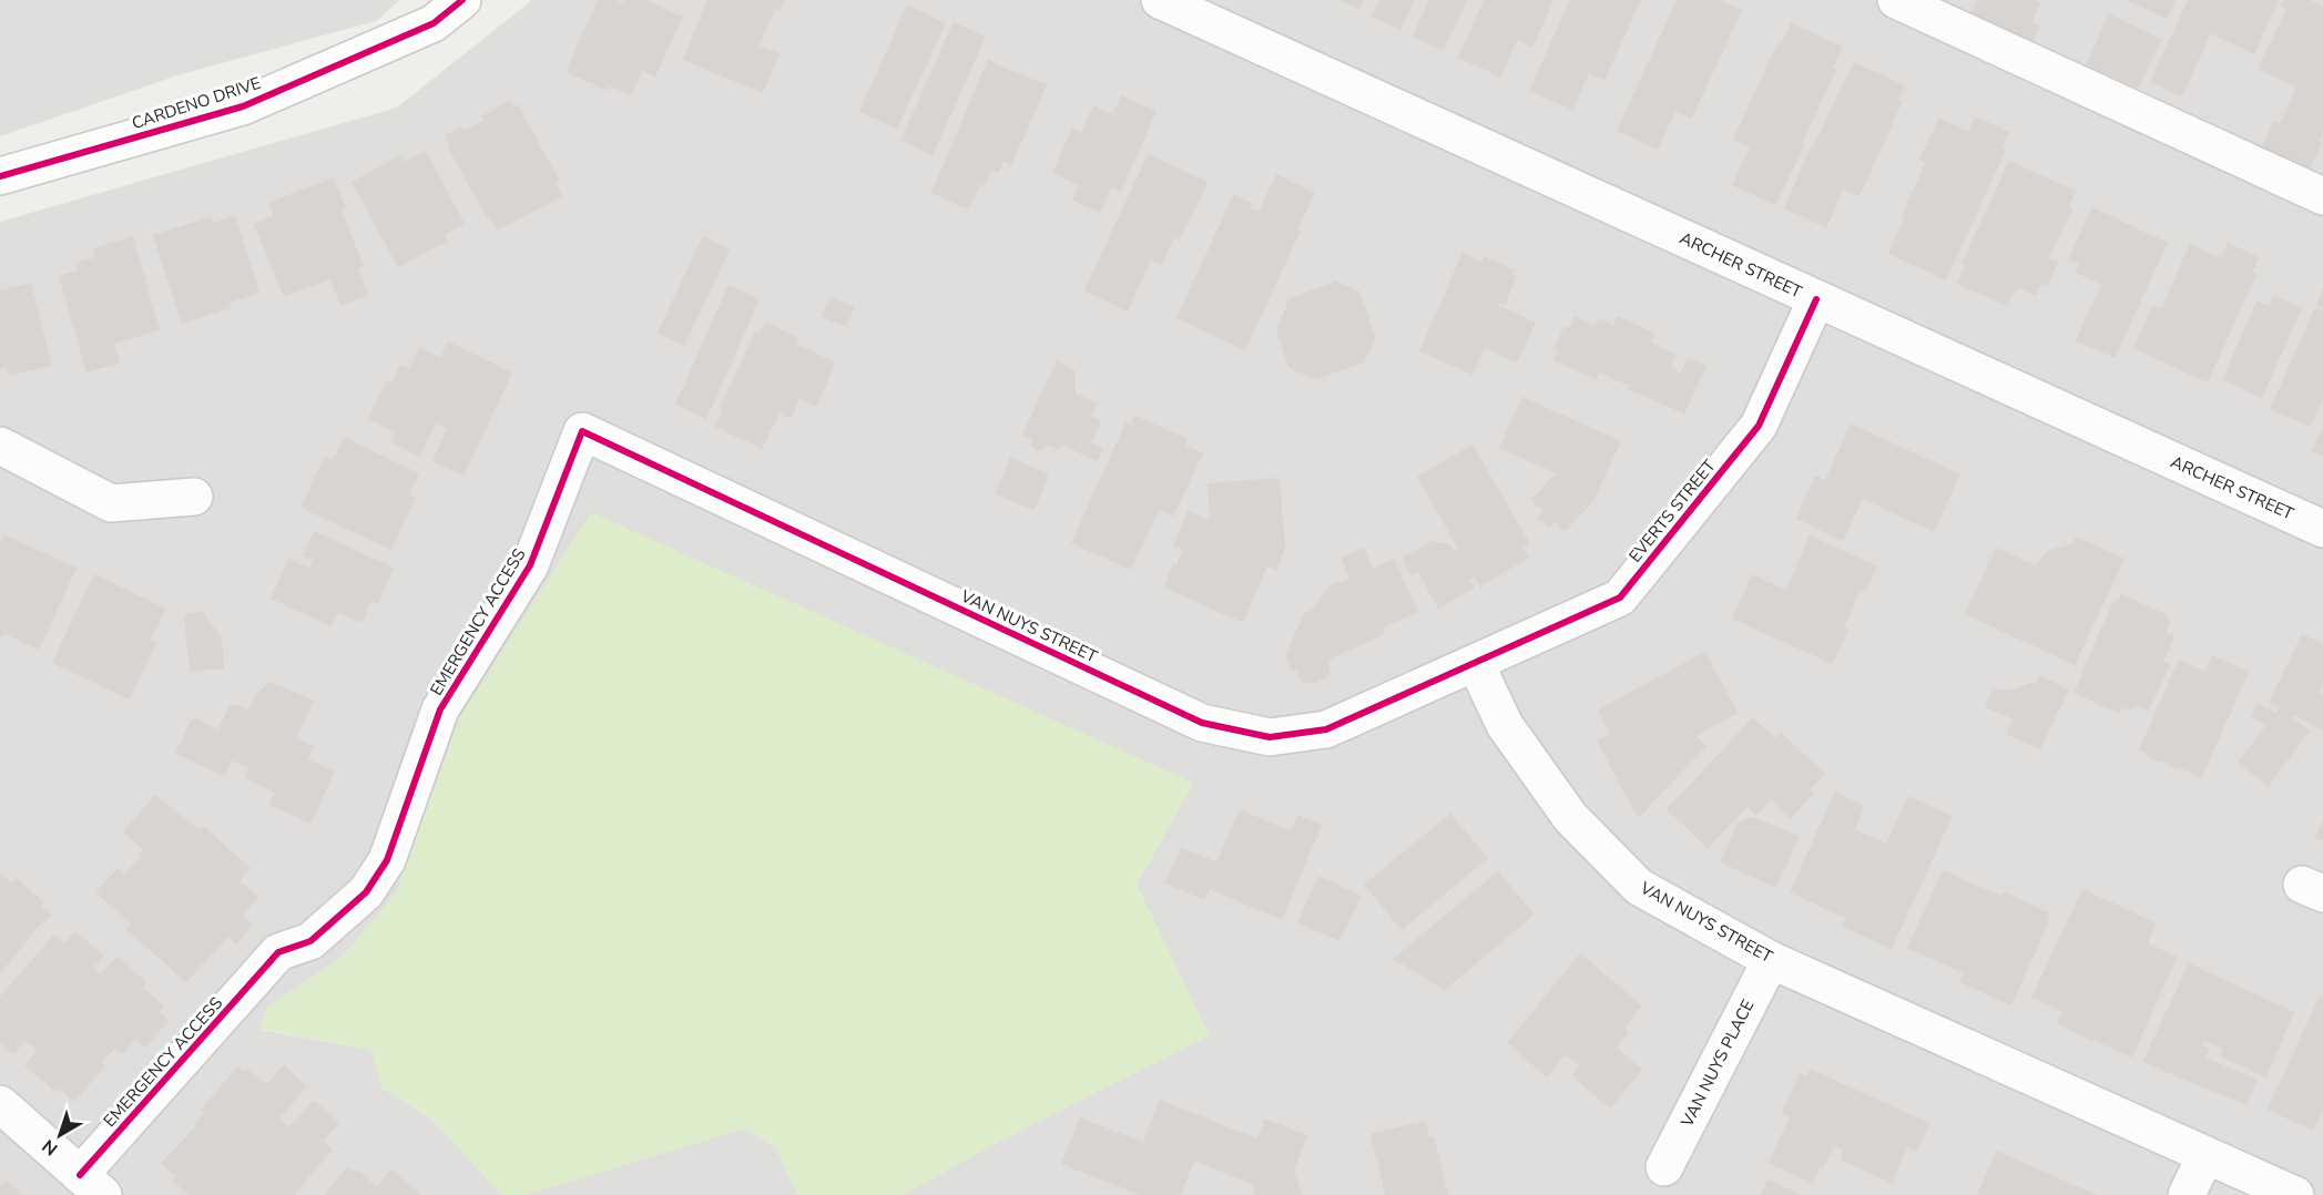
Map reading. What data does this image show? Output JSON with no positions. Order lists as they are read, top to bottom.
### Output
{
  "streets": {
    "street": [
      "CARDENO DRIVE",
      "ARCHER STREET",
      "EVERTS STREET",
      "EMERGENCY ACCESS",
      "VAN NUYS STREET",
      "VAN NUYS PLACE"
    ]
  },
  "crossings": [
    ["ARCHER STREET", "EVERTS STREET"],
    ["EVERTS STREET", "VAN NUYS STREET"],
    ["EMERGENCY ACCESS", "VAN NUYS STREET"],
    ["VAN NUYS STREET", "VAN NUYS PLACE"]
  ],
  "north": "bottom left"
}
